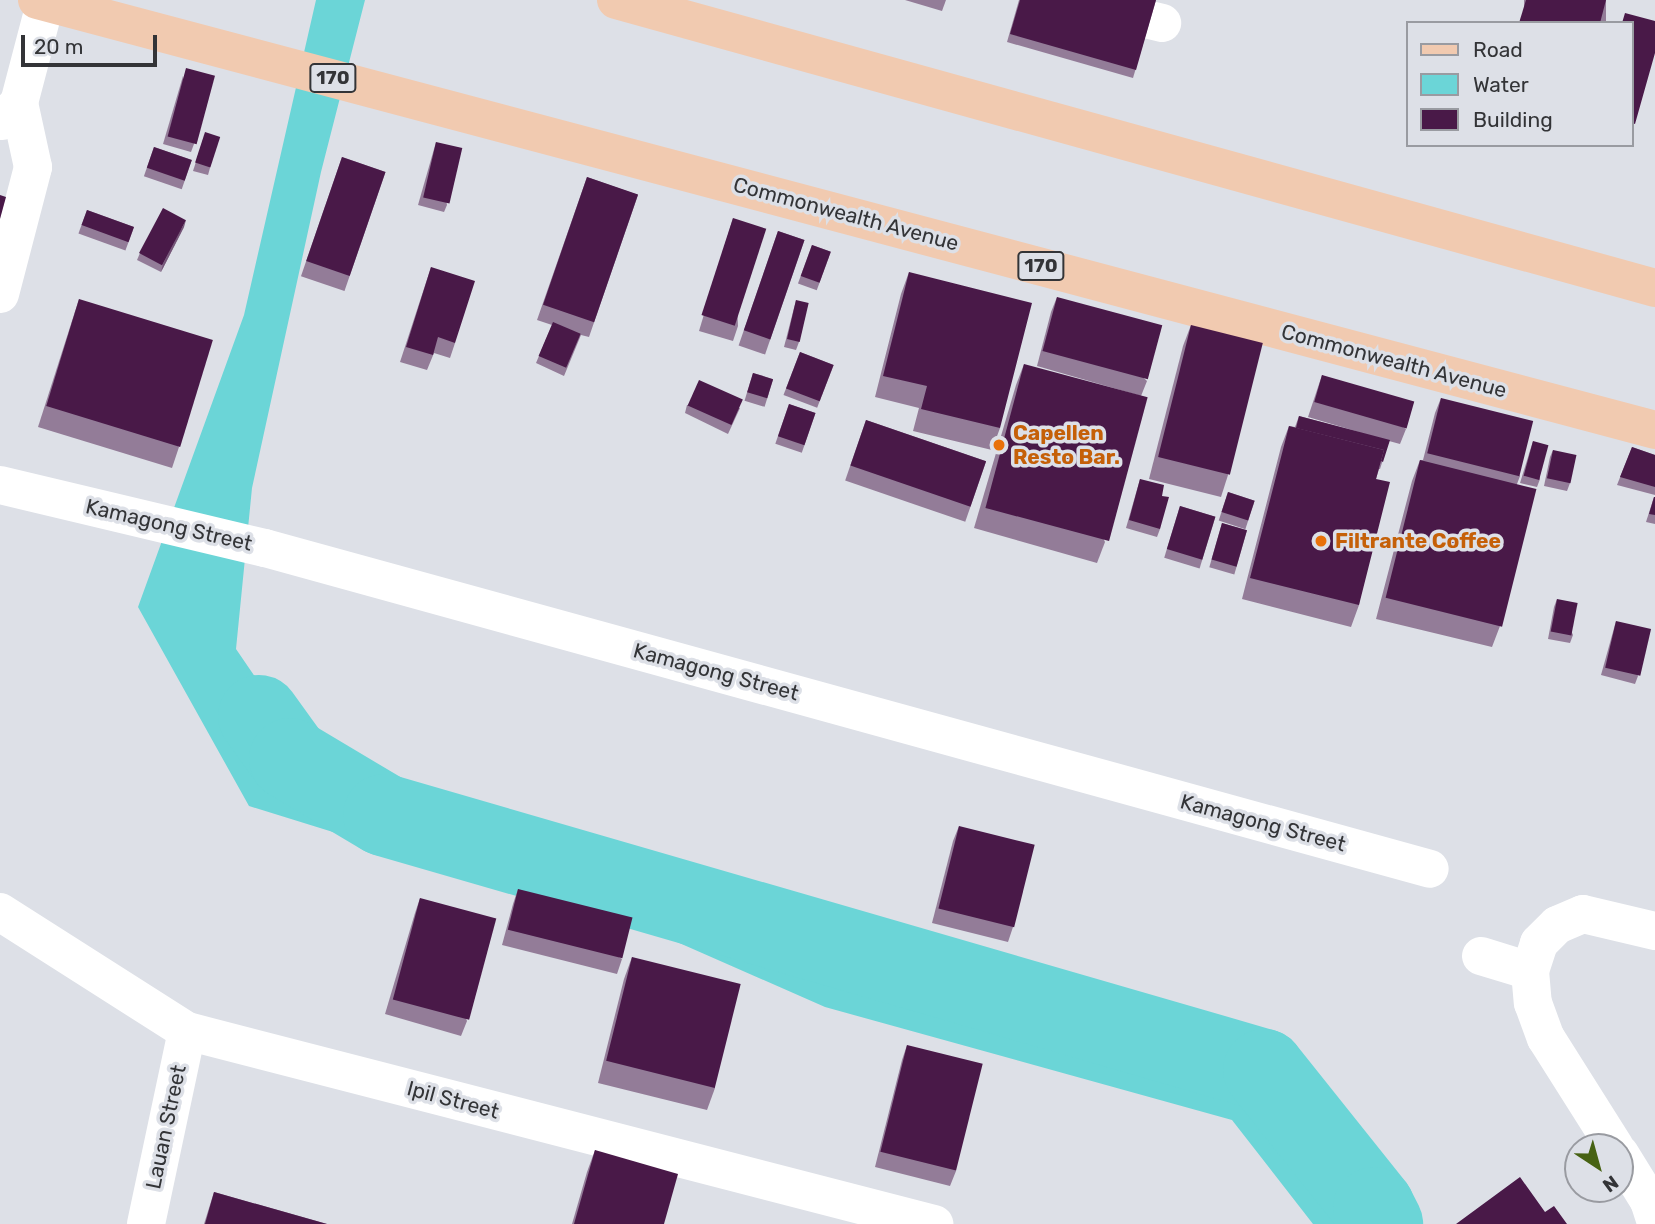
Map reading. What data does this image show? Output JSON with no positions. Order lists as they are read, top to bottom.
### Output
{
  "streets": {
    "main road": ["170", "Commonwealth Avenue"],
    "street": ["Kamagong Street", "Ipil Street", "Lauan Street"]
  },
  "crossings": [
    ["Ipil Street", "Lauan Street"]
  ],
  "places": ["Capellen Resto Bar.", "Filtrante Coffee"],
  "legend": ["Road", "Water", "Building"],
  "scale_bar": "20 m",
  "north": "bottom right"
}
